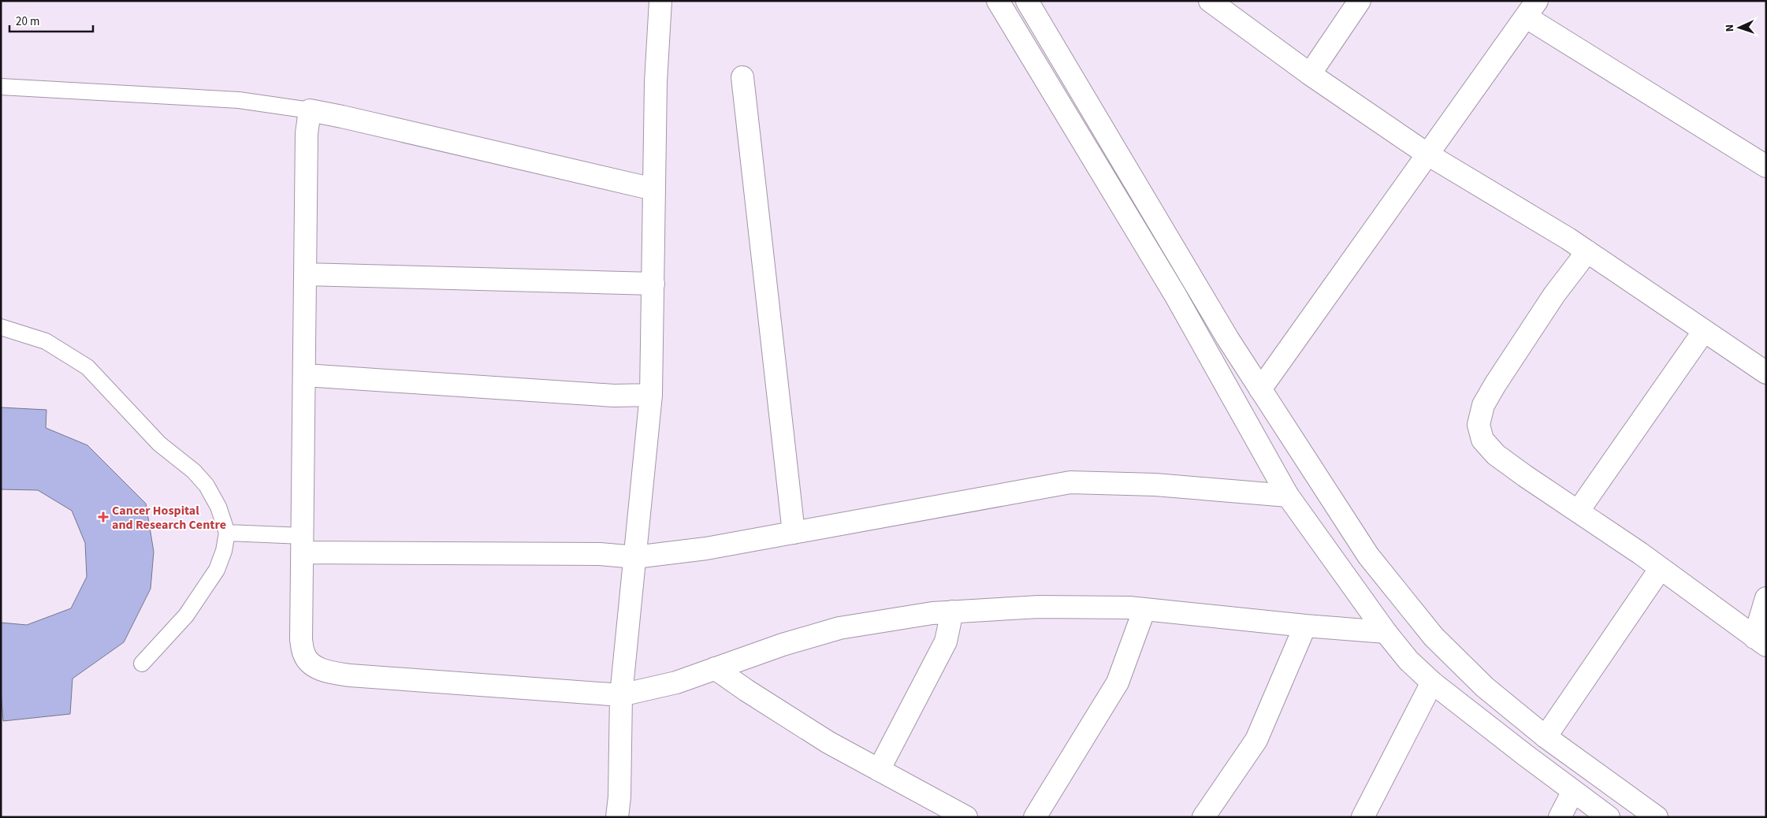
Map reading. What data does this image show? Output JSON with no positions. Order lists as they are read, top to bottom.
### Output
{
  "places": {
    "health": ["Cancer Hospital and Research Centre"]
  },
  "scale_bar": "20 m",
  "north": "left"
}
